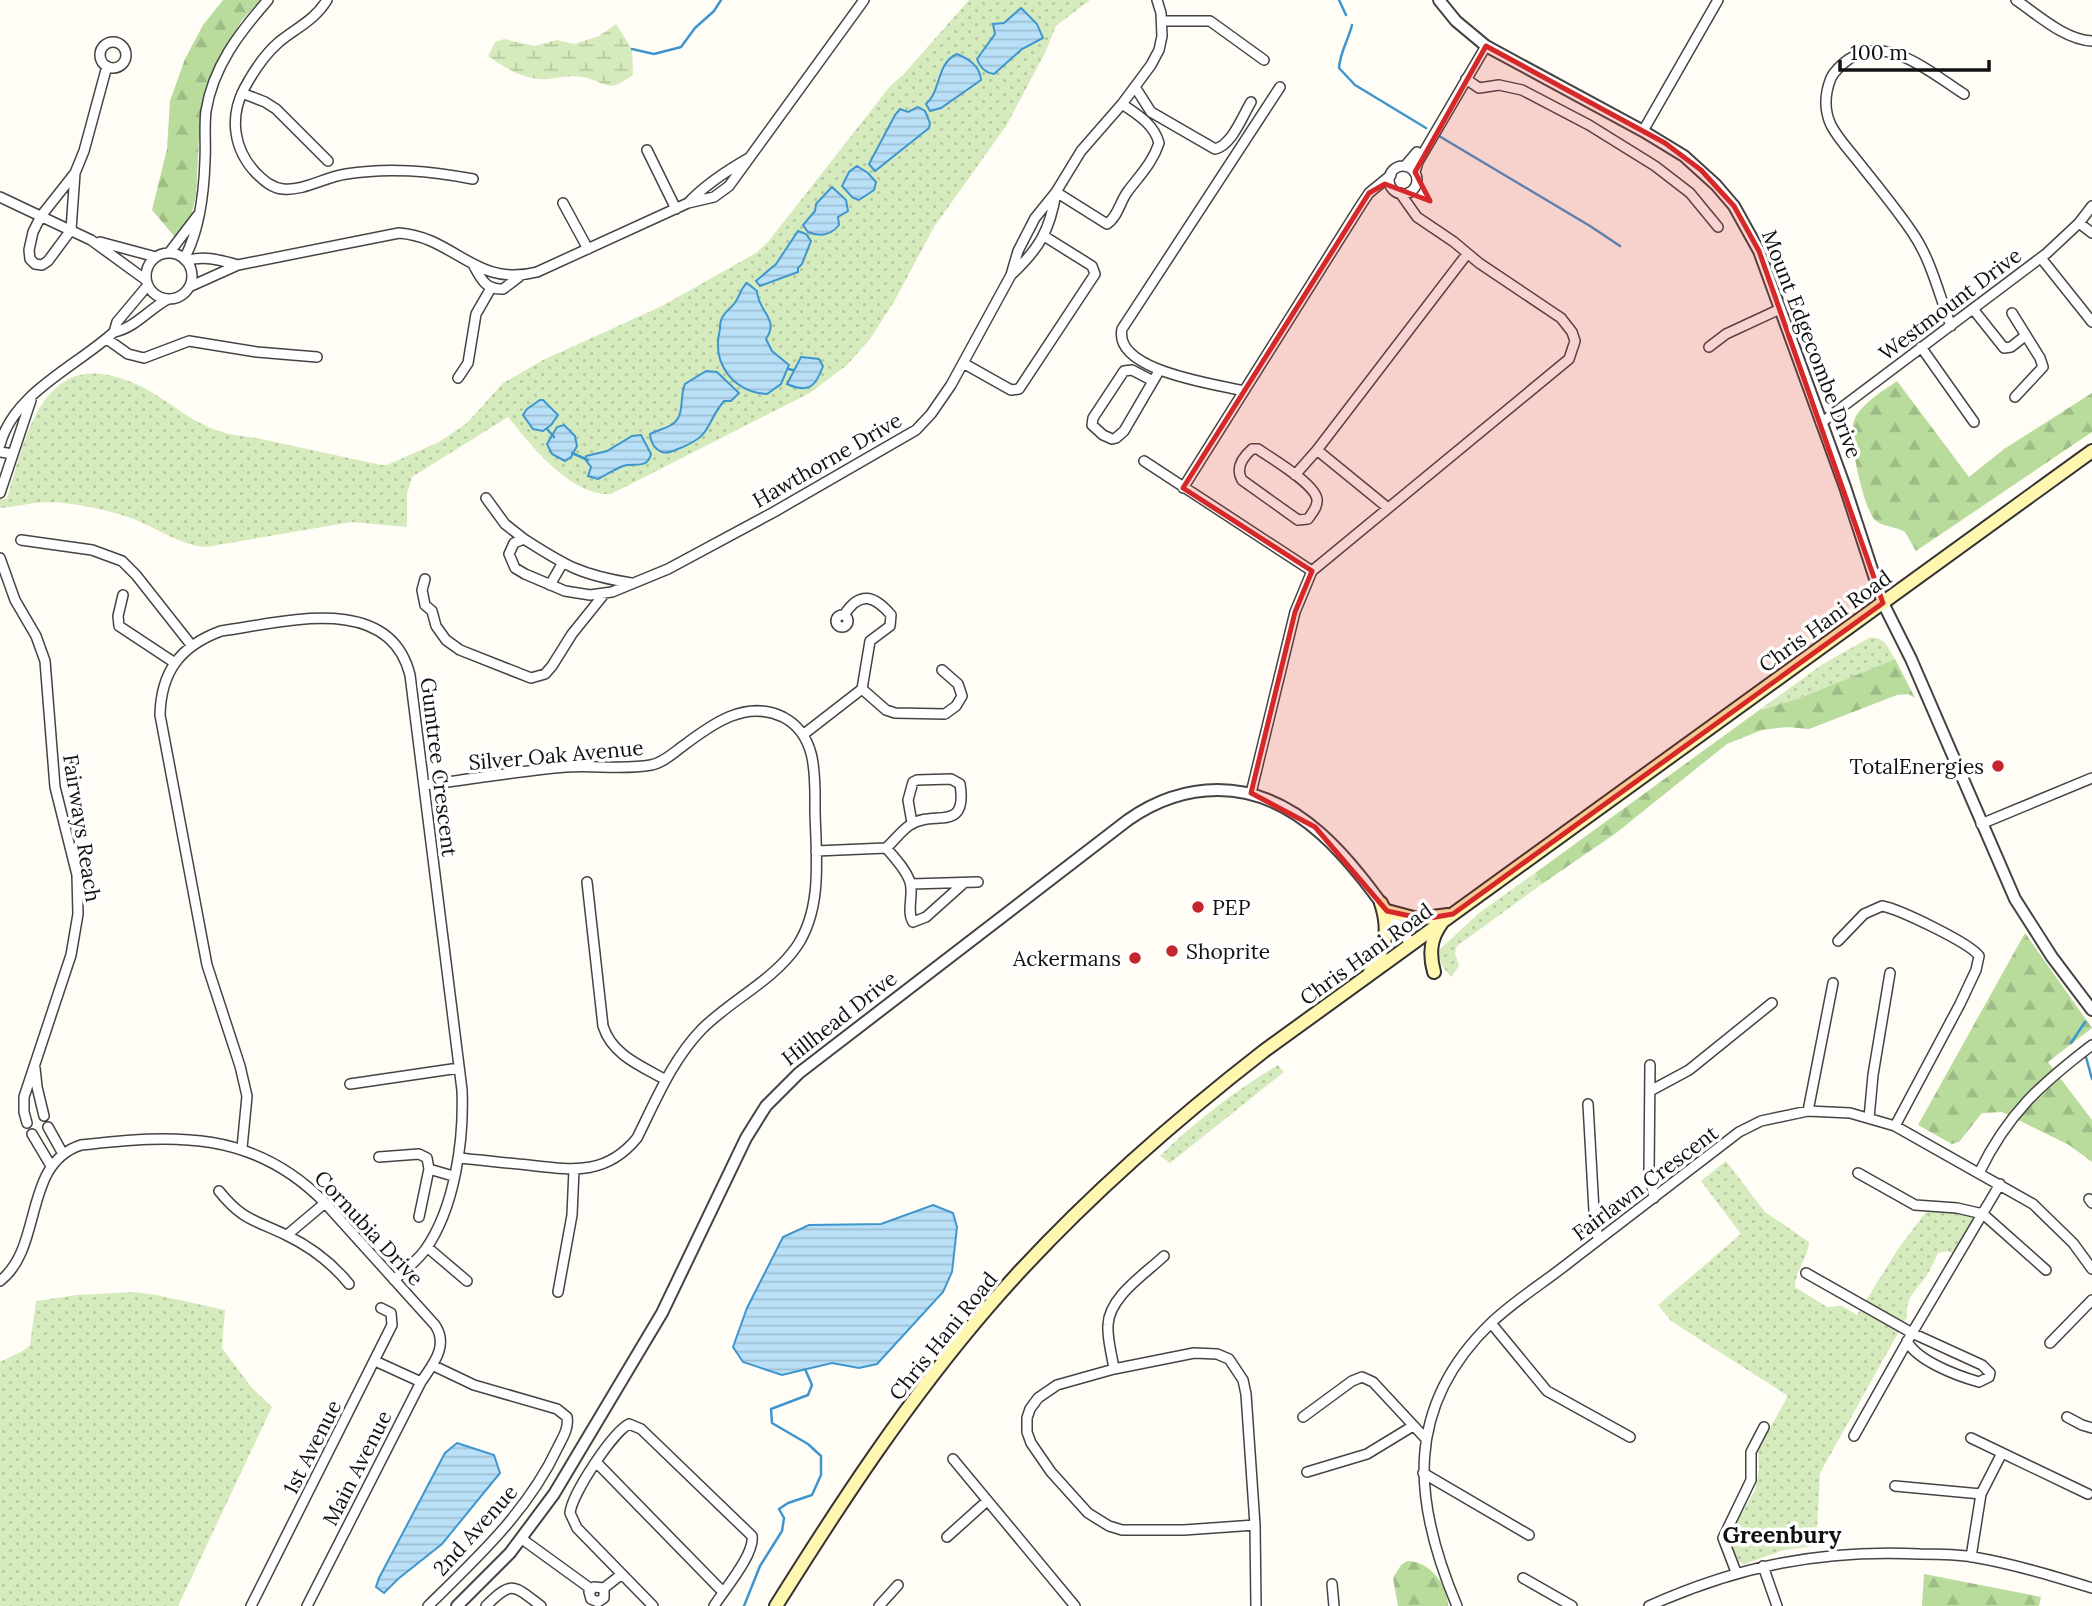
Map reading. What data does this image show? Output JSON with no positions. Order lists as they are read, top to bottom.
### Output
{
  "streets": {
    "main road": ["Chris Hani Road"],
    "street": [
      "Westmount Drive",
      "Mount Edgecombe Drive",
      "Hawthorne Drive",
      "Silver Oak Avenue",
      "Gumtree Crescent",
      "Fairways Reach",
      "Hillhead Drive",
      "Fairlawn Crescent",
      "Cornubia Drive",
      "1st Avenue",
      "Main Avenue",
      "2nd Avenue"
    ]
  },
  "crossings": [
    ["Westmount Drive", "Mount Edgecombe Drive"],
    ["Mount Edgecombe Drive", "Chris Hani Road"],
    ["Chris Hani Road", "Hillhead Drive"],
    ["Silver Oak Avenue", "Gumtree Crescent"],
    ["Gumtree Crescent", "Cornubia Drive"],
    ["Cornubia Drive", "Main Avenue"],
    ["Main Avenue", "2nd Avenue"]
  ],
  "districts": ["Greenbury"],
  "places": [
    "TotalEnergies",
    "PEP",
    "Shoprite",
    "Ackermans"
  ],
  "scale_bar": "100 m"
}
